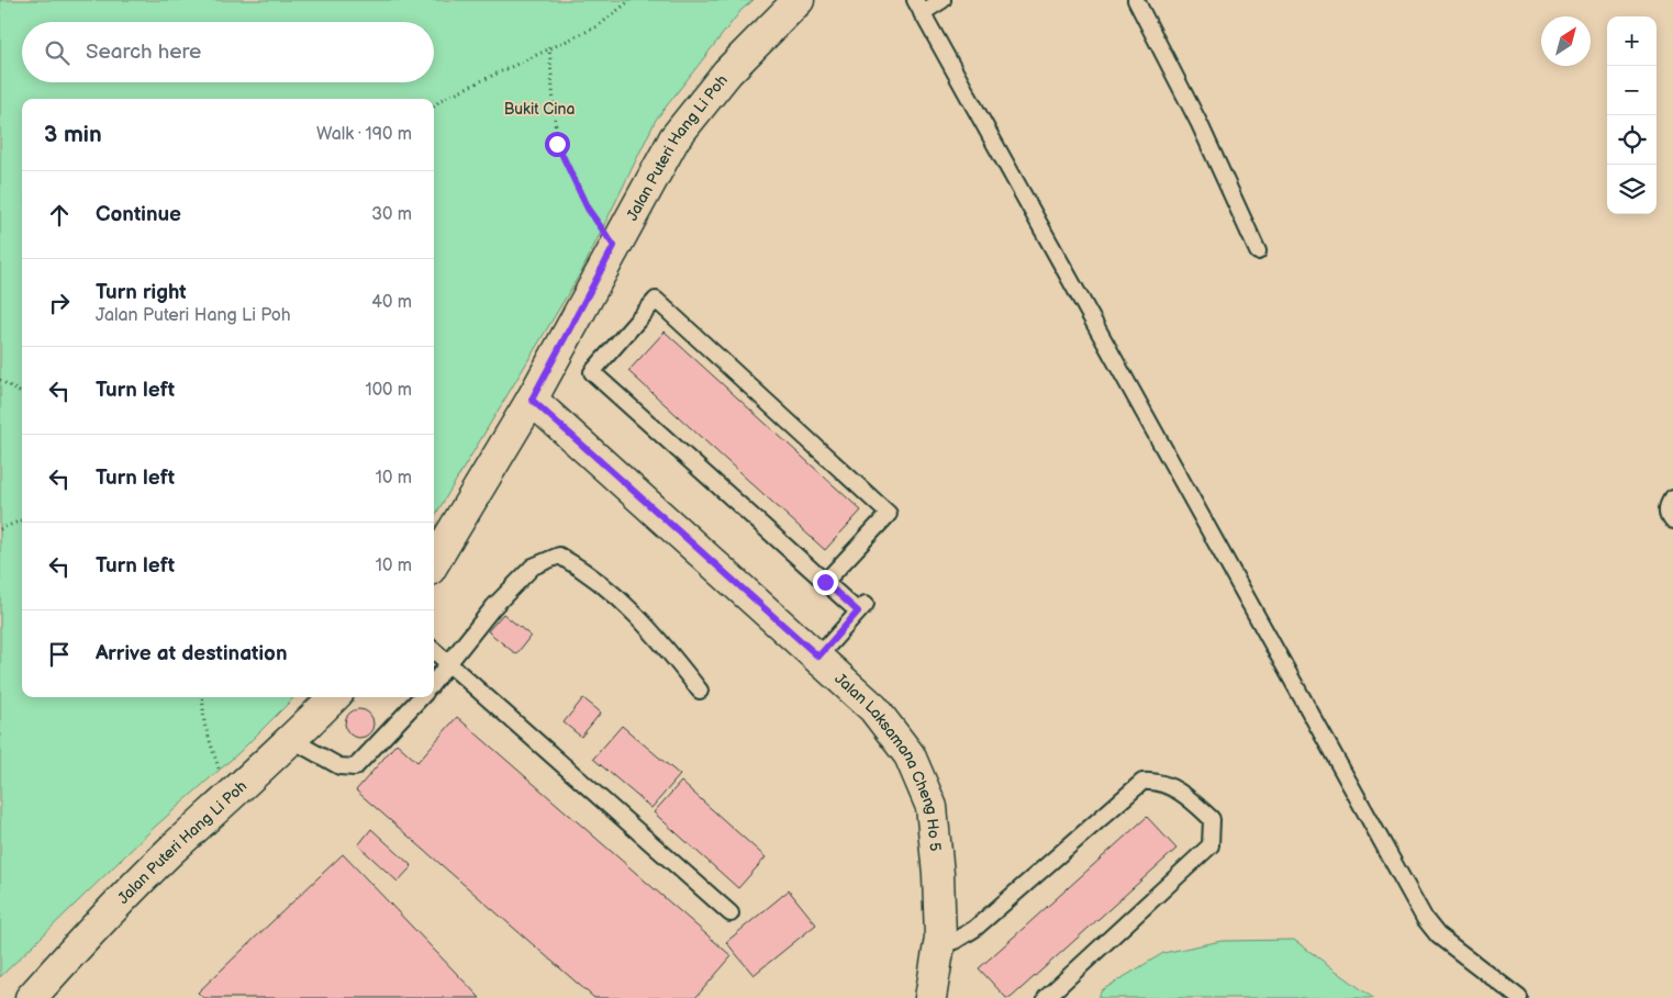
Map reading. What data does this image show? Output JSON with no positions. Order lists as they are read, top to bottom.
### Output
{
  "streets": {
    "street": ["Jalan Puteri Hang Li Poh", "Jalan Laksamana Cheng Ho 5"]
  },
  "crossings": [
    ["Jalan Puteri Hang Li Poh", "Jalan Laksamana Cheng Ho 5"]
  ],
  "parks": ["Bukit Cina"],
  "north": "top right",
  "page": {
    "map_buttons": ["+", "−"],
    "search": "Search here",
    "heading": ["3 min", "Walk · 190 m"],
    "list": [
      ["Continue", "30 m"],
      ["Turn right", "Jalan Puteri Hang Li Poh", "40 m"],
      ["Turn left", "100 m"],
      ["Turn left", "10 m"],
      ["Turn left", "10 m"],
      "Arrive at destination"
    ]
  }
}
